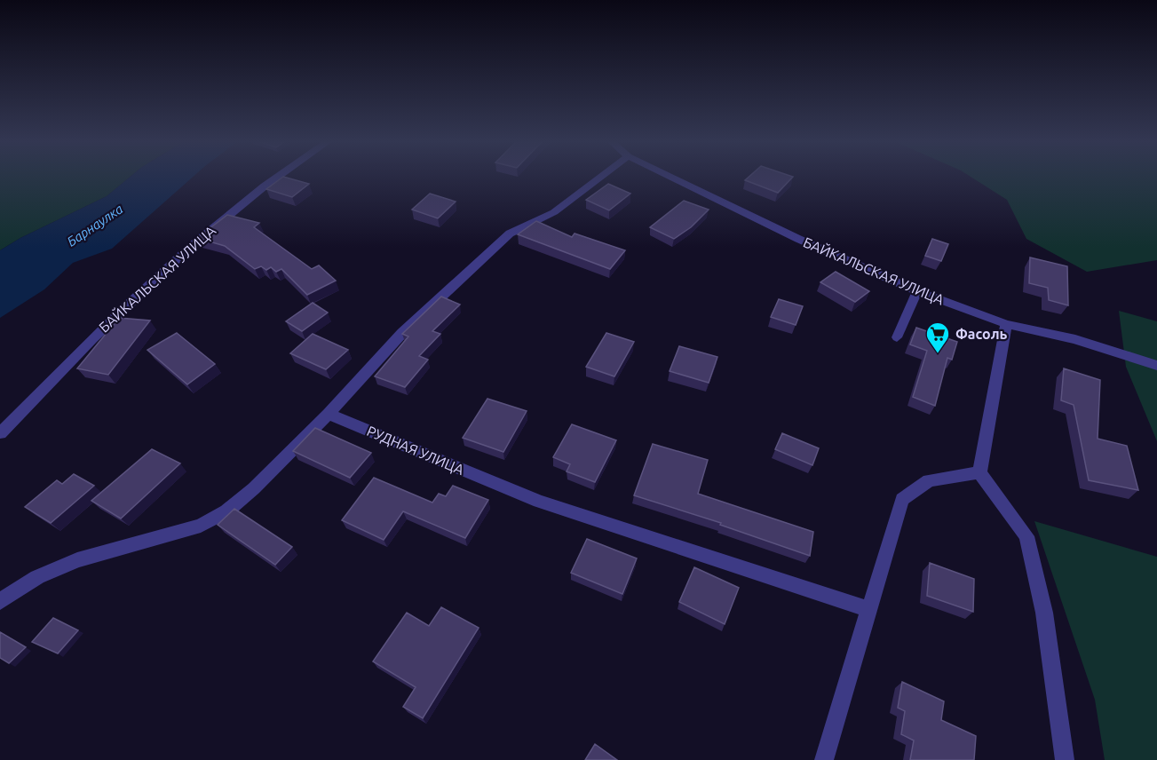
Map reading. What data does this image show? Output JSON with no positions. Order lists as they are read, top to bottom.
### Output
{
  "streets": {
    "street": ["БАЙКАЛЬСКАЯ УЛИЦА", "РУДНАЯ УЛИЦА"]
  },
  "water": ["Барнаулка"],
  "places": {
    "supermarket": ["Фасоль"]
  }
}
